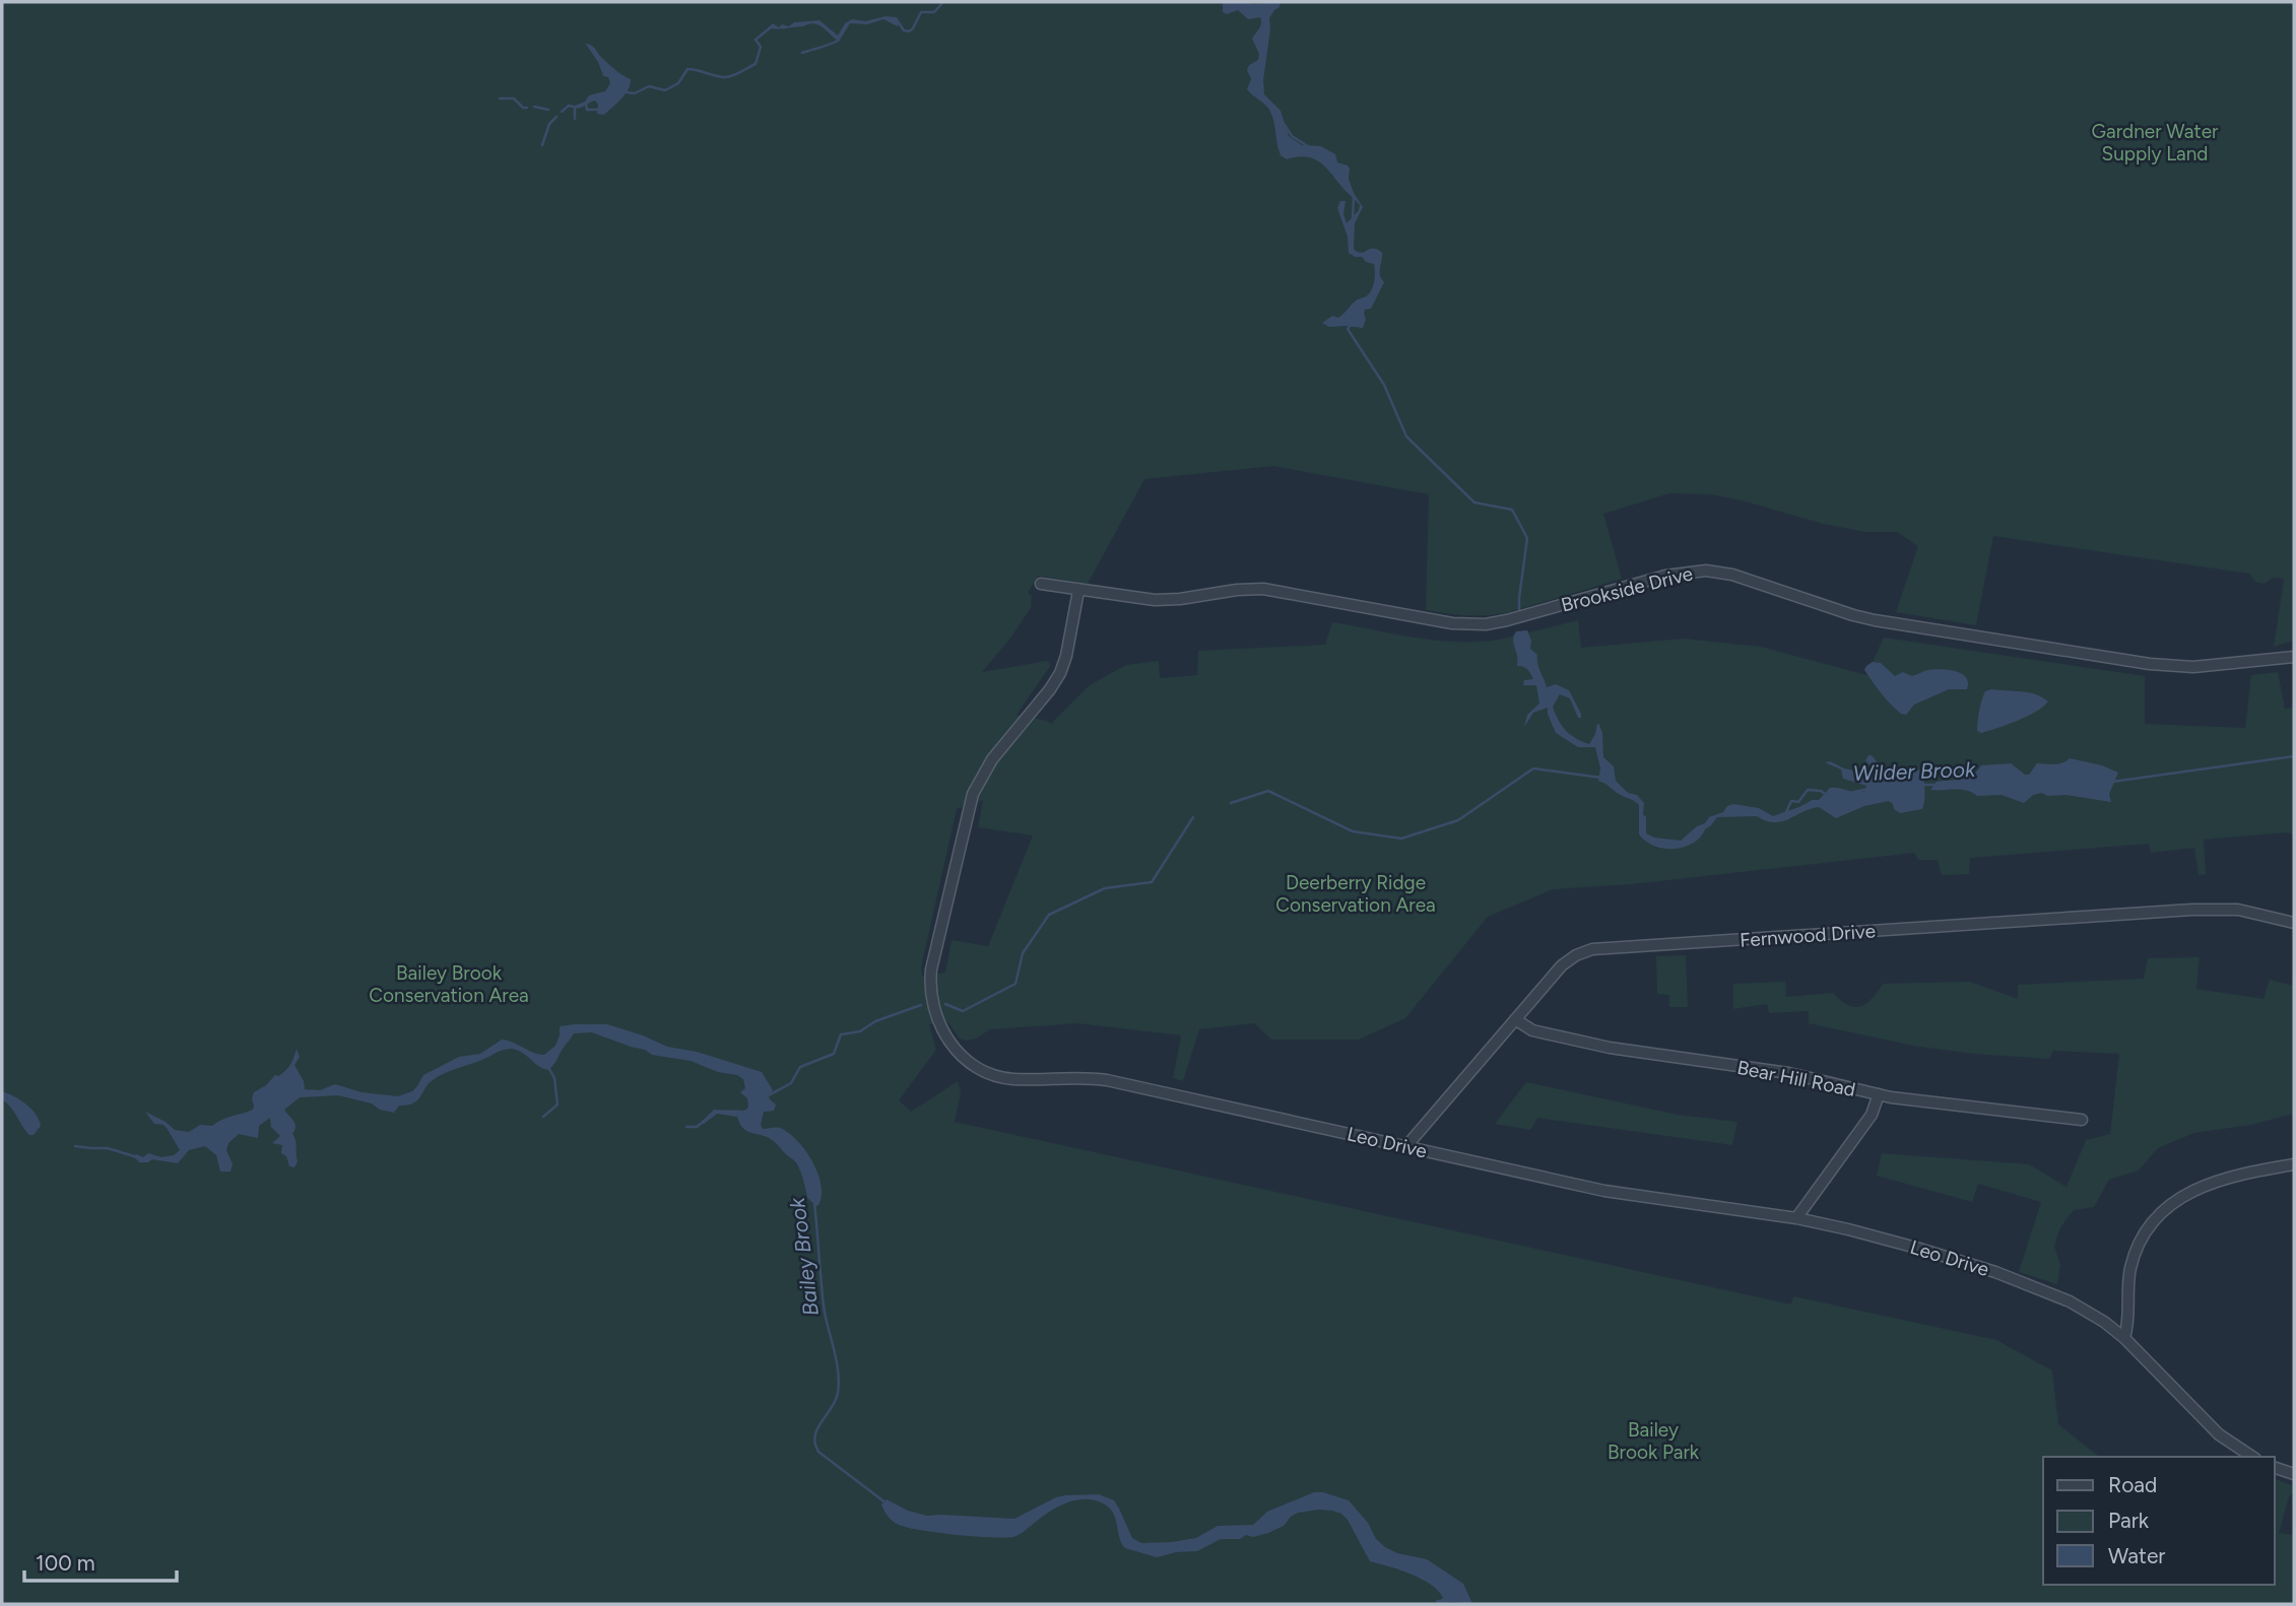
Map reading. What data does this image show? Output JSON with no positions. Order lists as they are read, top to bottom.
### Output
{
  "streets": {
    "street": [
      "Brookside Drive",
      "Fernwood Drive",
      "Bear Hill Road",
      "Leo Drive"
    ]
  },
  "crossings": [
    ["Brookside Drive", "Leo Drive"],
    ["Fernwood Drive", "Bear Hill Road"],
    ["Fernwood Drive", "Leo Drive"]
  ],
  "water": ["Wilder Brook", "Bailey Brook"],
  "parks": [
    "Gardner Water Supply Land",
    "Deerberry Ridge Conservation Area",
    "Bailey Brook Conservation Area",
    "Bailey Brook Park"
  ],
  "legend": ["Road", "Park", "Water"],
  "scale_bar": "100 m"
}
